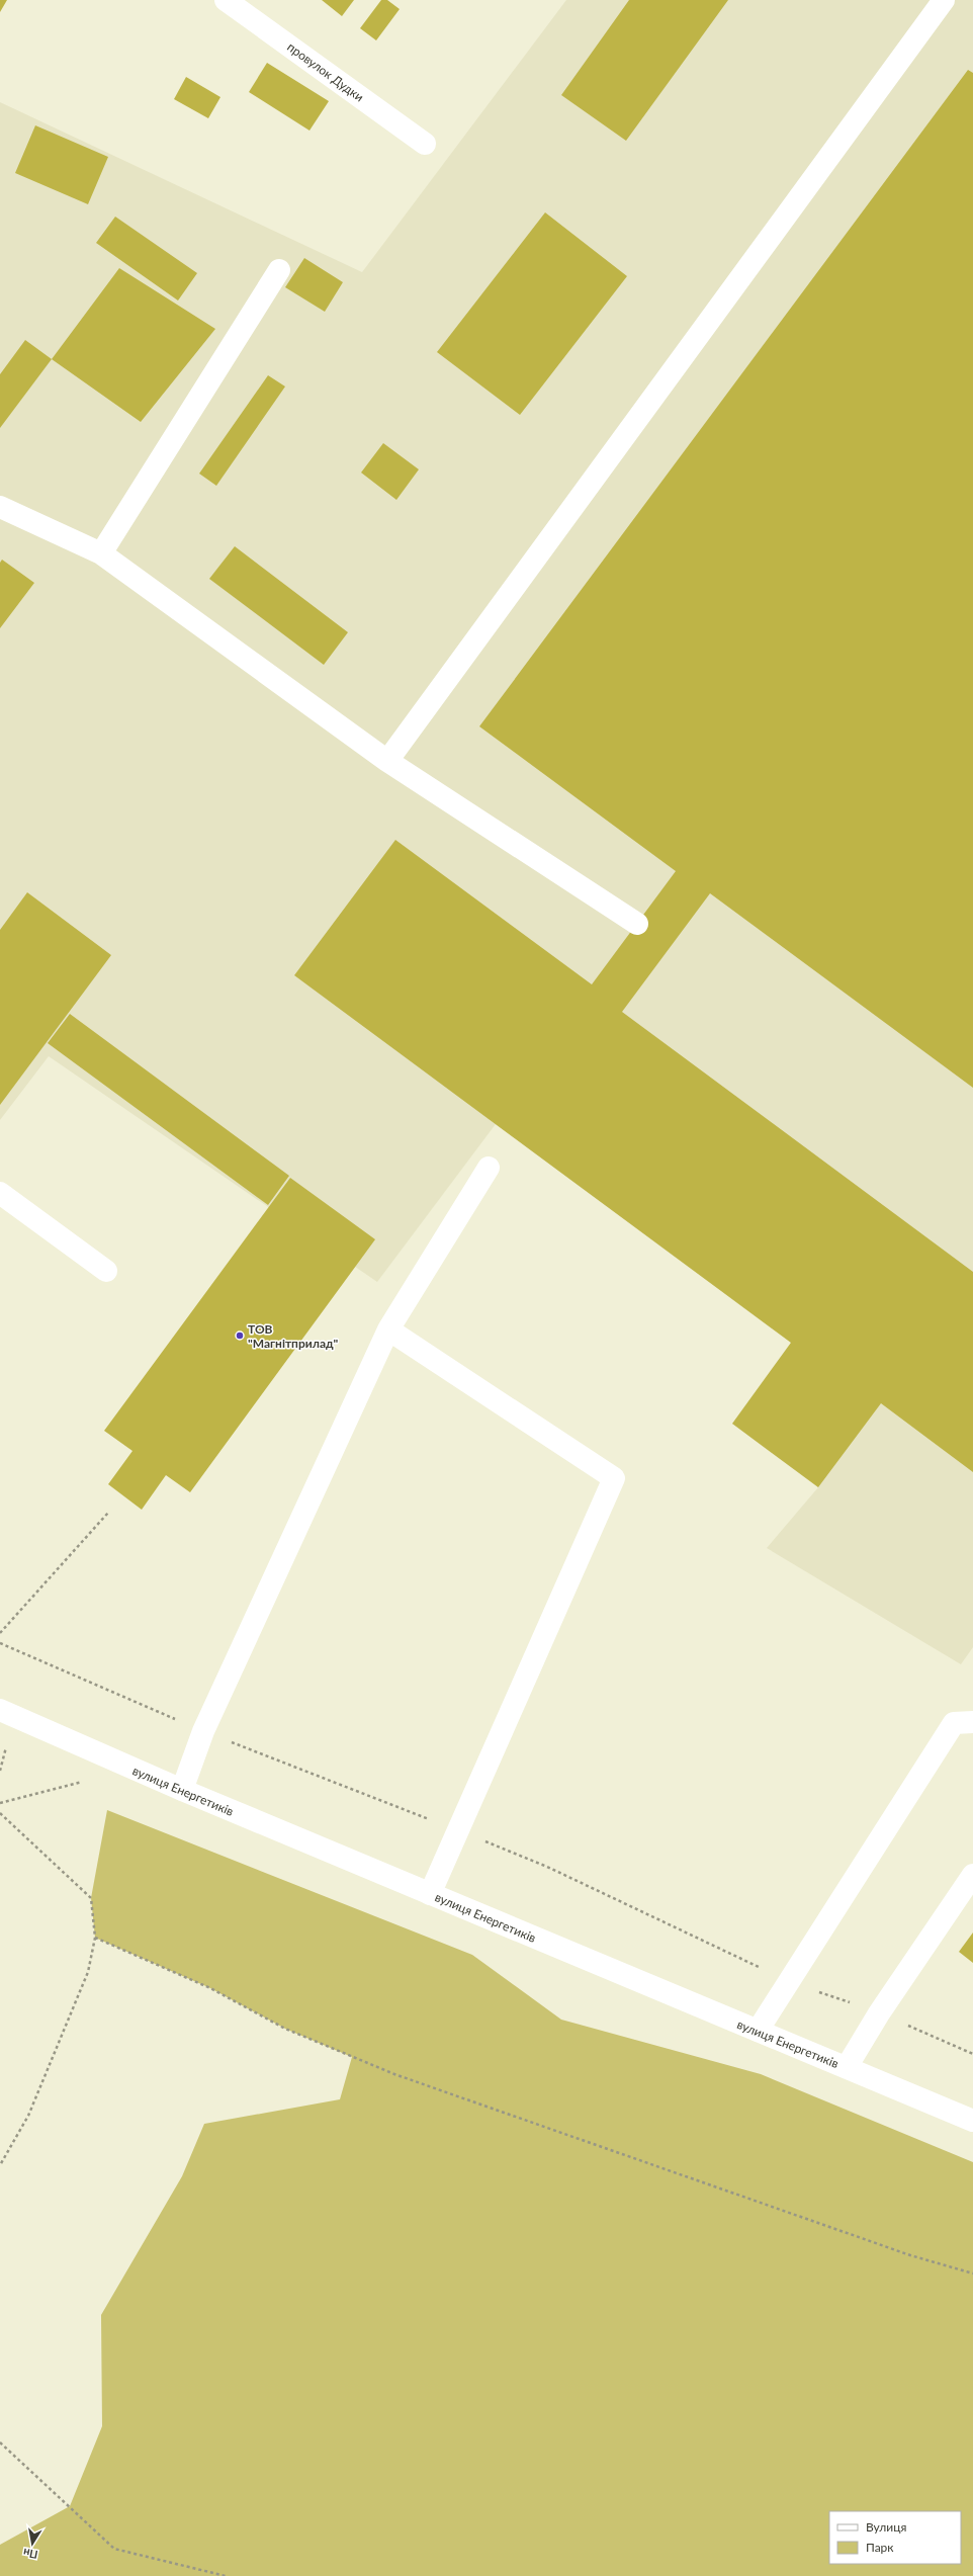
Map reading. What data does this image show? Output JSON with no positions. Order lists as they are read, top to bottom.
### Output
{
  "streets": {
    "main road": ["провулок Дудки", "вулиця Енергетиків"]
  },
  "places": ["ТОВ \"Магнітприлад\""],
  "legend": ["Вулиця", "Парк"],
  "north": "bottom"
}
